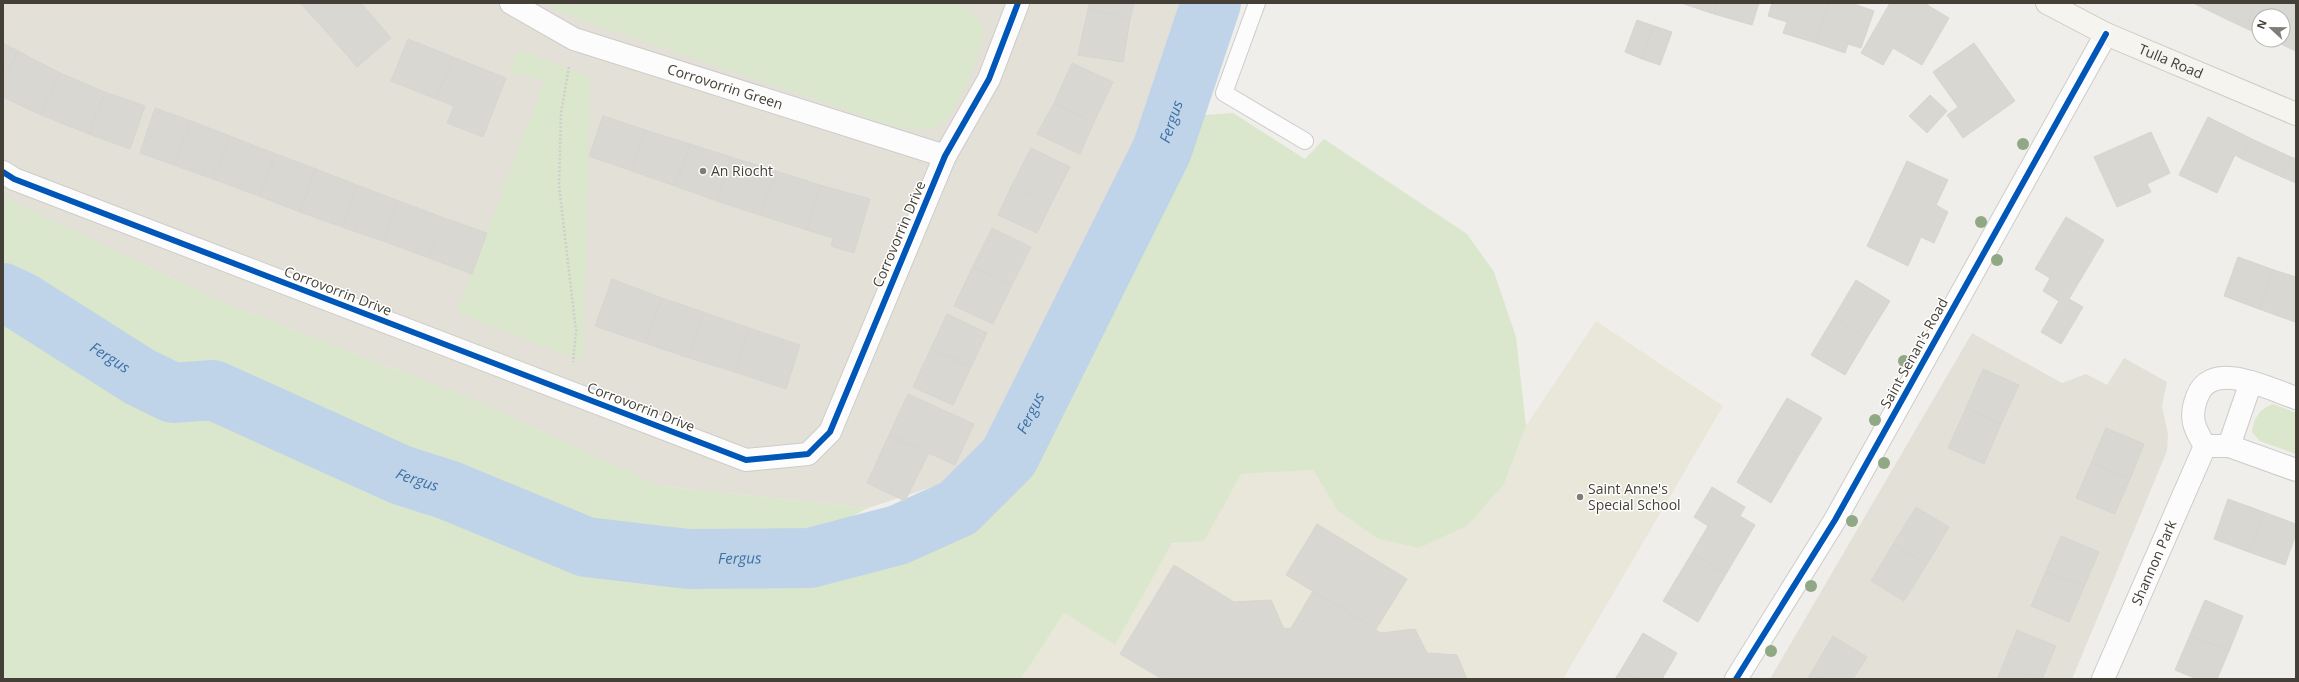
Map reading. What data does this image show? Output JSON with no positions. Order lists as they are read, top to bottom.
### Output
{
  "streets": {
    "main road": ["Tulla Road"],
    "street": [
      "Corrovorrin Green",
      "Corrovorrin Drive",
      "Saint Senan's Road",
      "Shannon Park"
    ]
  },
  "crossings": [
    ["Tulla Road", "Saint Senan's Road"],
    ["Corrovorrin Green", "Corrovorrin Drive"]
  ],
  "water": ["Fergus"],
  "places": ["An Riocht", "Saint Anne's Special School"],
  "north": "left"
}
